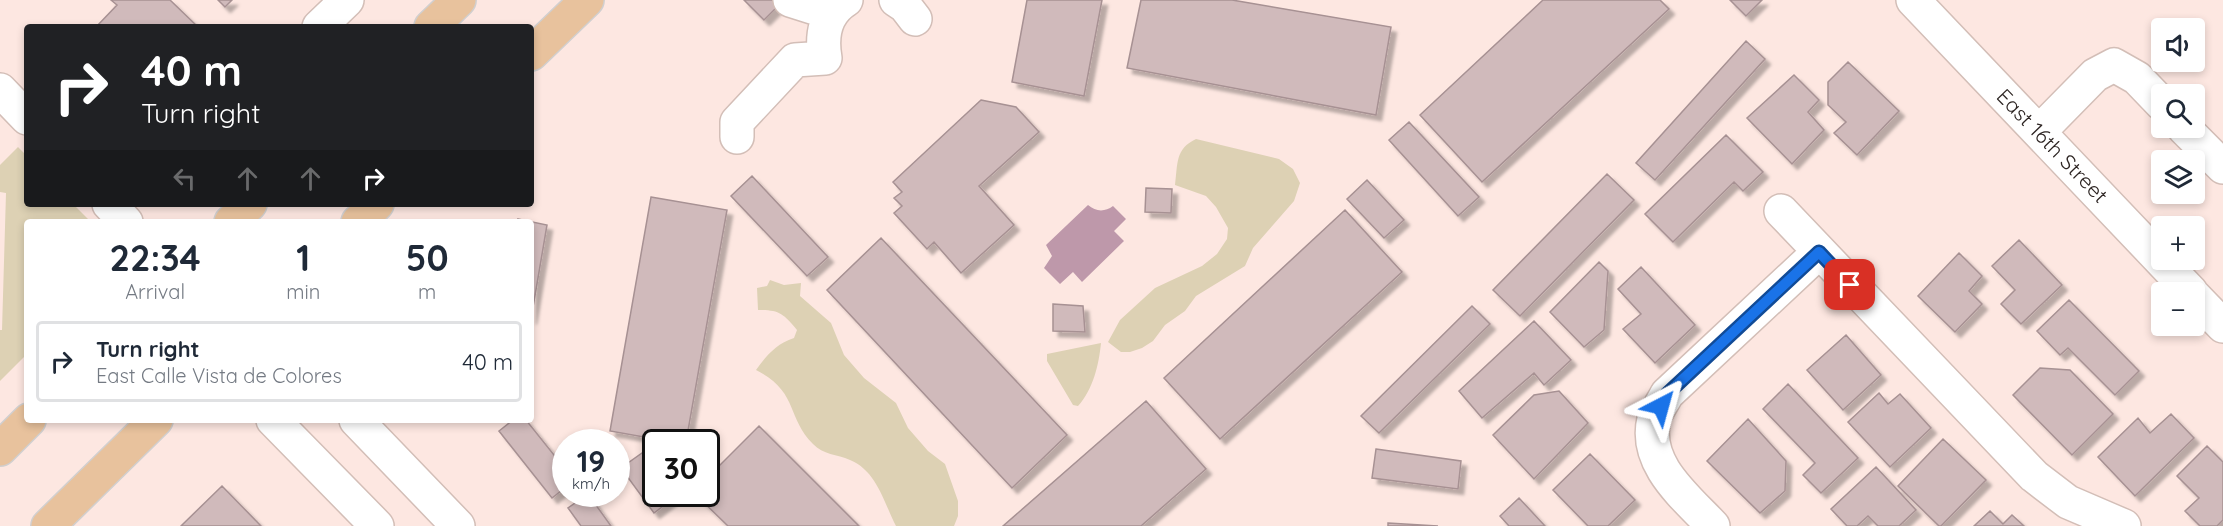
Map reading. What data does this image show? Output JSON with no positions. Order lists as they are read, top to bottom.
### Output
{
  "streets": {
    "street": ["East 16th Street"]
  },
  "page": {
    "map_buttons": ["+", "−"],
    "turn": ["40 m", "Turn right"],
    "eta": [
      "22:34",
      "Arrival",
      "1",
      "min",
      "50",
      "m"
    ],
    "list": [
      {
        "name": "Turn right",
        "note": "East Calle Vista de Colores",
        "value": "40 m"
      }
    ],
    "speed": "19 km/h",
    "limit": "30"
  }
}
